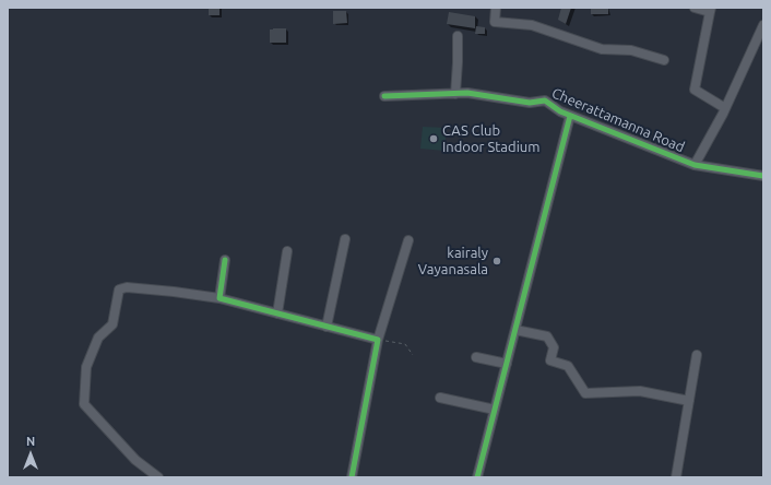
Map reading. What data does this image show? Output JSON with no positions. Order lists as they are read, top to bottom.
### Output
{
  "streets": {
    "street": ["Cheerattamanna Road"]
  },
  "places": ["CAS Club Indoor Stadium", "kairaly Vayanasala"],
  "north": "top"
}
